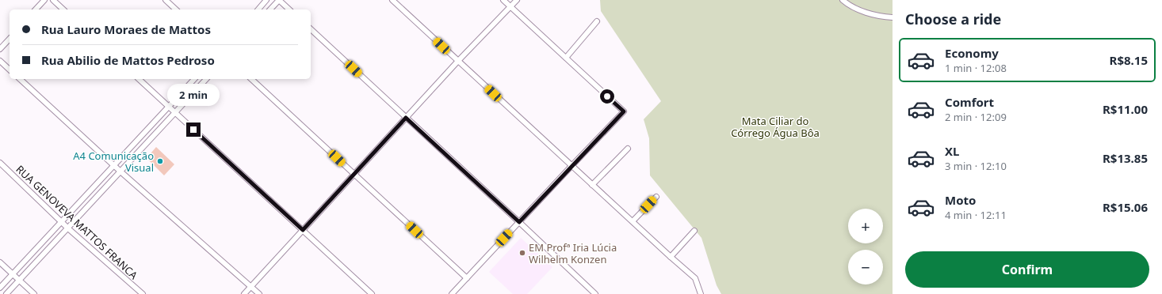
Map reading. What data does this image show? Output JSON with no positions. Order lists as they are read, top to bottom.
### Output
{
  "streets": {
    "street": ["RUA GENOVEVA MATTOS FRANCA"]
  },
  "parks": ["Mata Ciliar do Córrego Água Bôa"],
  "places": ["A4 Comunicação Visual", "EM Profª Iria Lúcia Wilhelm Konzen"],
  "page": {
    "heading": "Choose a ride",
    "banner": ["Rua Lauro Moraes de Mattos", "Rua Abilio de Mattos Pedroso"],
    "list": [
      {
        "name": "Economy",
        "note": "1 min · 12:08",
        "value": "R$8.15"
      },
      {
        "name": "Comfort",
        "note": "2 min · 12:09",
        "value": "R$11.00"
      },
      {
        "name": "XL",
        "note": "3 min · 12:10",
        "value": "R$13.85"
      },
      {
        "name": "Moto",
        "note": "4 min · 12:11",
        "value": "R$15.06"
      }
    ],
    "bubble": "2 min",
    "map_buttons": ["+", "−"],
    "buttons": "Confirm"
  }
}
